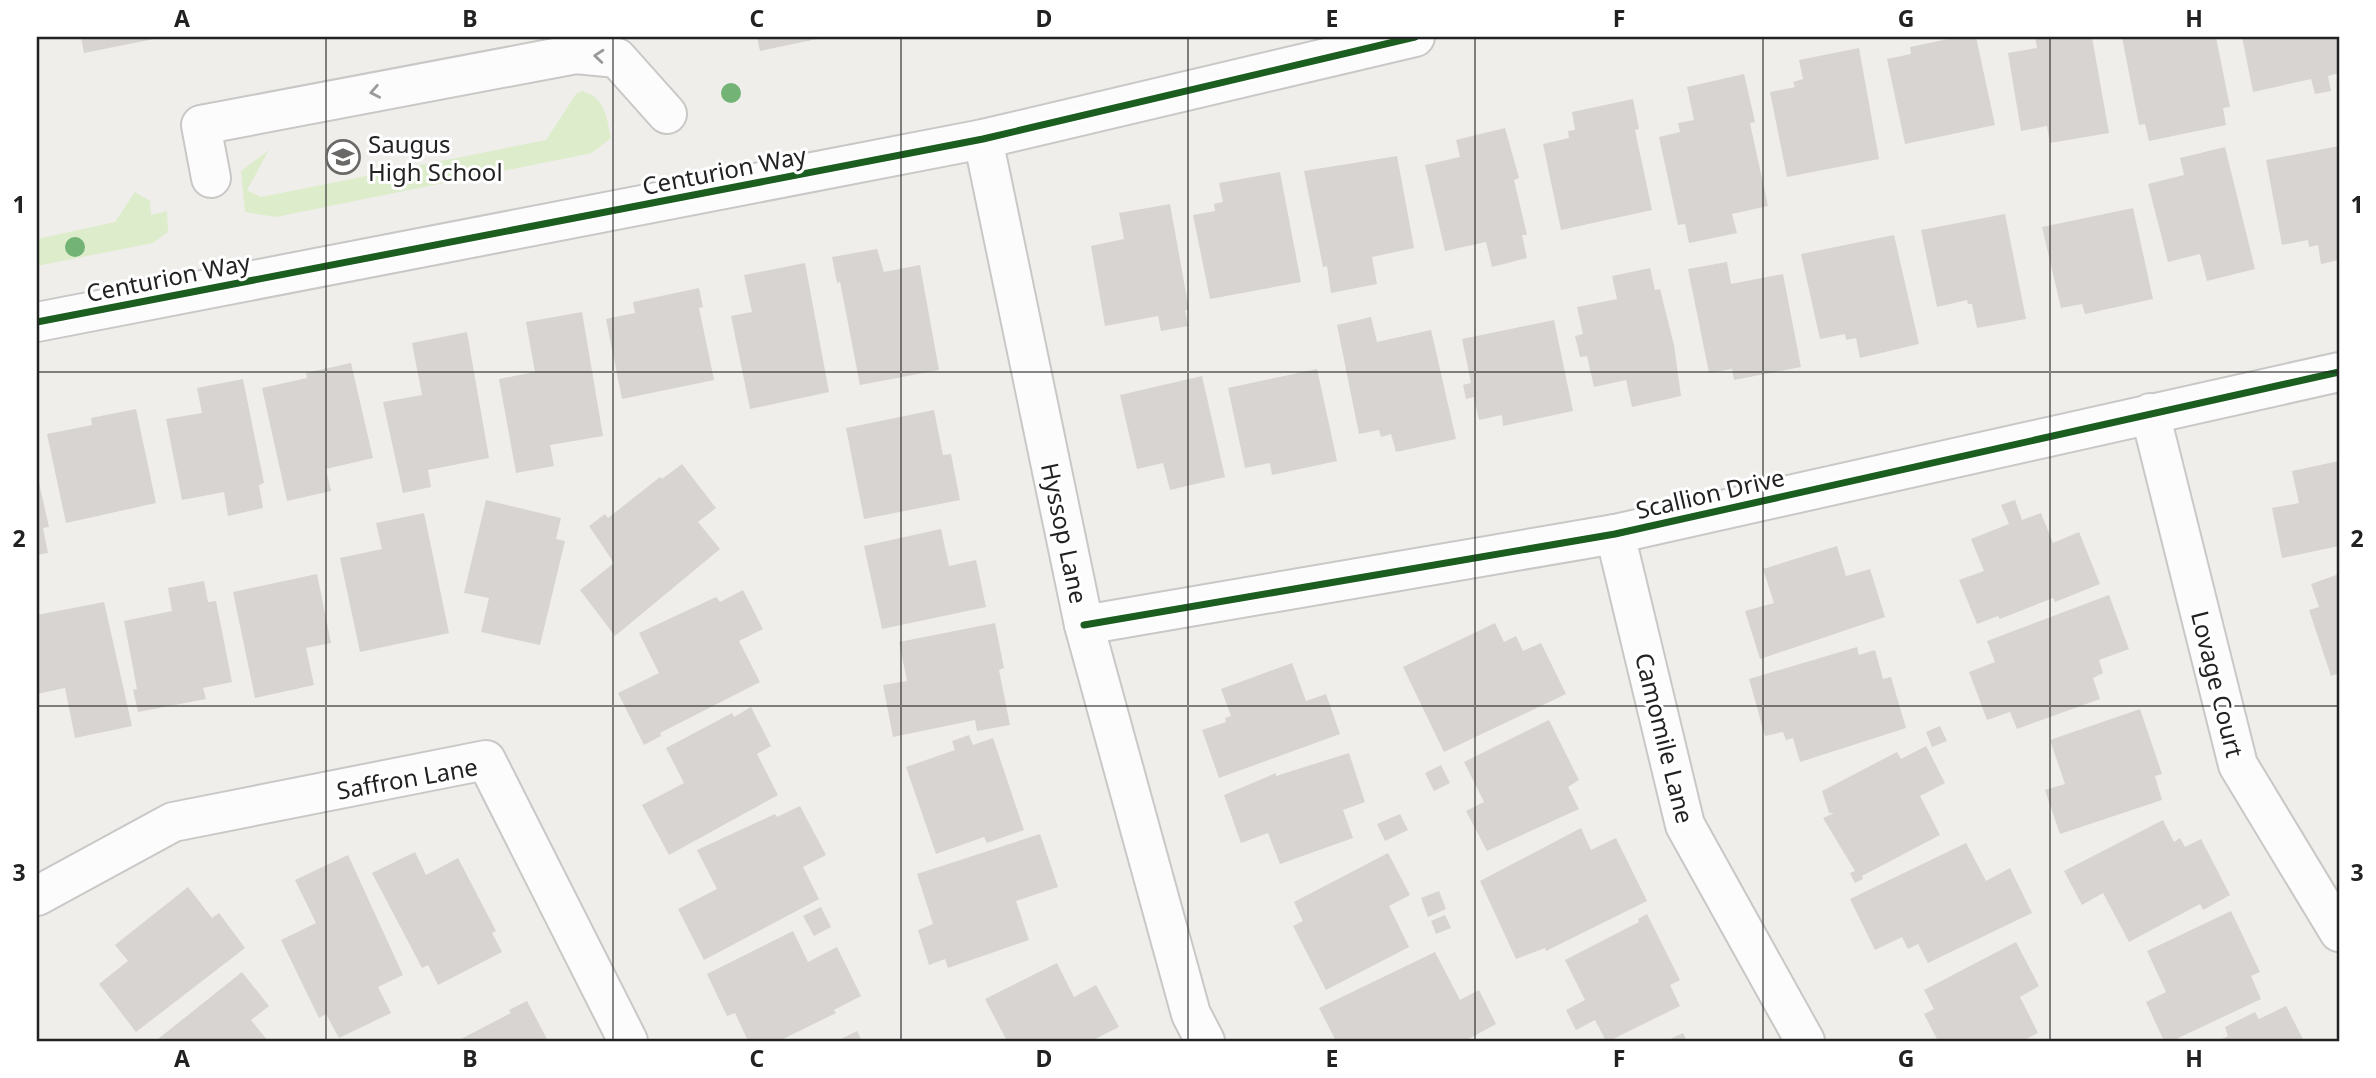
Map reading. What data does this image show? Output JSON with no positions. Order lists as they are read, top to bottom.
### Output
{
  "streets": {
    "street": [
      "Centurion Way",
      "Scallion Drive",
      "Hyssop Lane",
      "Lovage Court",
      "Camomile Lane",
      "Saffron Lane"
    ]
  },
  "crossings": [
    ["Centurion Way", "Hyssop Lane"],
    ["Scallion Drive", "Hyssop Lane"],
    ["Scallion Drive", "Lovage Court"],
    ["Scallion Drive", "Camomile Lane"]
  ],
  "places": {
    "school or university": ["Saugus High School"]
  },
  "grid": {
    "columns": [
      "A",
      "B",
      "C",
      "D",
      "E",
      "F",
      "G",
      "H"
    ],
    "rows": ["1", "2", "3"]
  }
}
